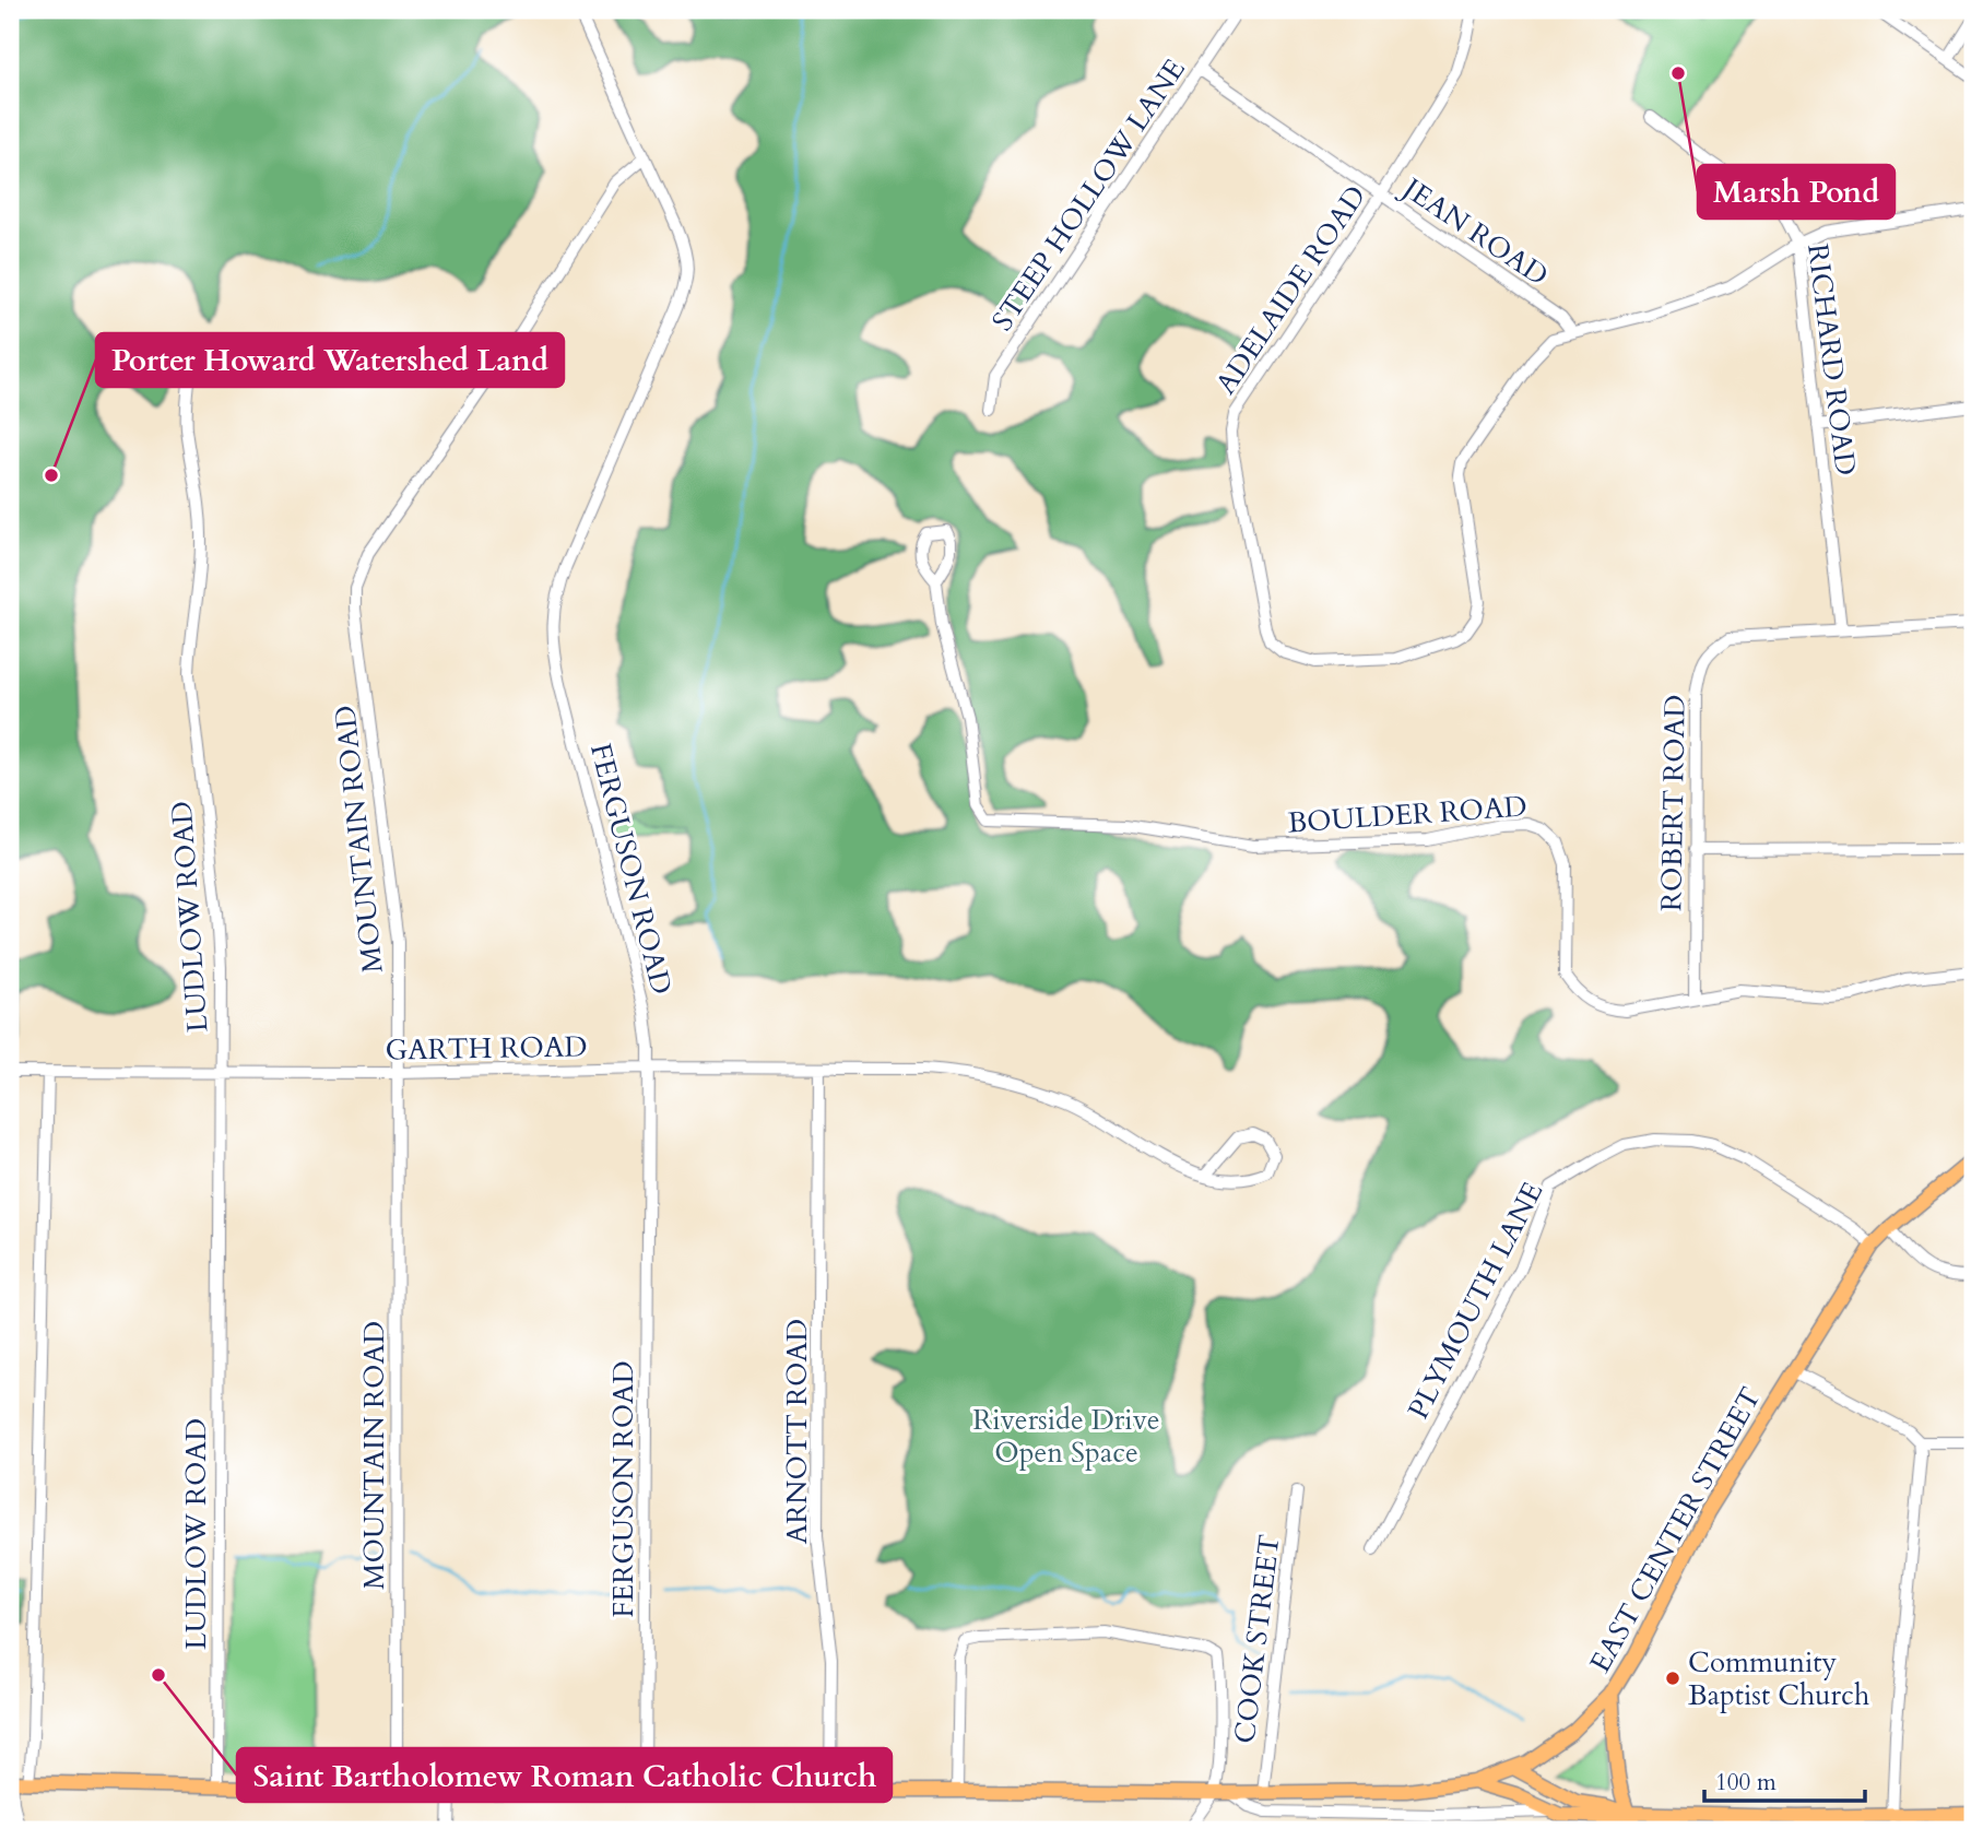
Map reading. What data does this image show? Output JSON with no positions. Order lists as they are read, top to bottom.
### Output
{
  "streets": {
    "main road": ["EAST CENTER STREET"],
    "street": [
      "STEEP HOLLOW LANE",
      "JEAN ROAD",
      "ADELAIDE ROAD",
      "RICHARD ROAD",
      "ROBERT ROAD",
      "BOULDER ROAD",
      "MOUNTAIN ROAD",
      "FERGUSON ROAD",
      "LUDLOW ROAD",
      "GARTH ROAD",
      "PLYMOUTH LANE",
      "ARNOTT ROAD",
      "COOK STREET"
    ]
  },
  "crossings": [
    ["STEEP HOLLOW LANE", "JEAN ROAD"],
    ["JEAN ROAD", "ADELAIDE ROAD"],
    ["RICHARD ROAD", "ROBERT ROAD"],
    ["ROBERT ROAD", "BOULDER ROAD"],
    ["MOUNTAIN ROAD", "FERGUSON ROAD"],
    ["MOUNTAIN ROAD", "LUDLOW ROAD"],
    ["MOUNTAIN ROAD", "GARTH ROAD"],
    ["FERGUSON ROAD", "GARTH ROAD"],
    ["LUDLOW ROAD", "GARTH ROAD"],
    ["GARTH ROAD", "ARNOTT ROAD"],
    ["PLYMOUTH LANE", "EAST CENTER STREET"]
  ],
  "parks": ["Riverside Drive Open Space"],
  "places": [
    "Marsh Pond",
    "Porter Howard Watershed Land",
    "Saint Bartholomew Roman Catholic Church",
    "Community Baptist Church"
  ],
  "scale_bar": "100 m"
}
